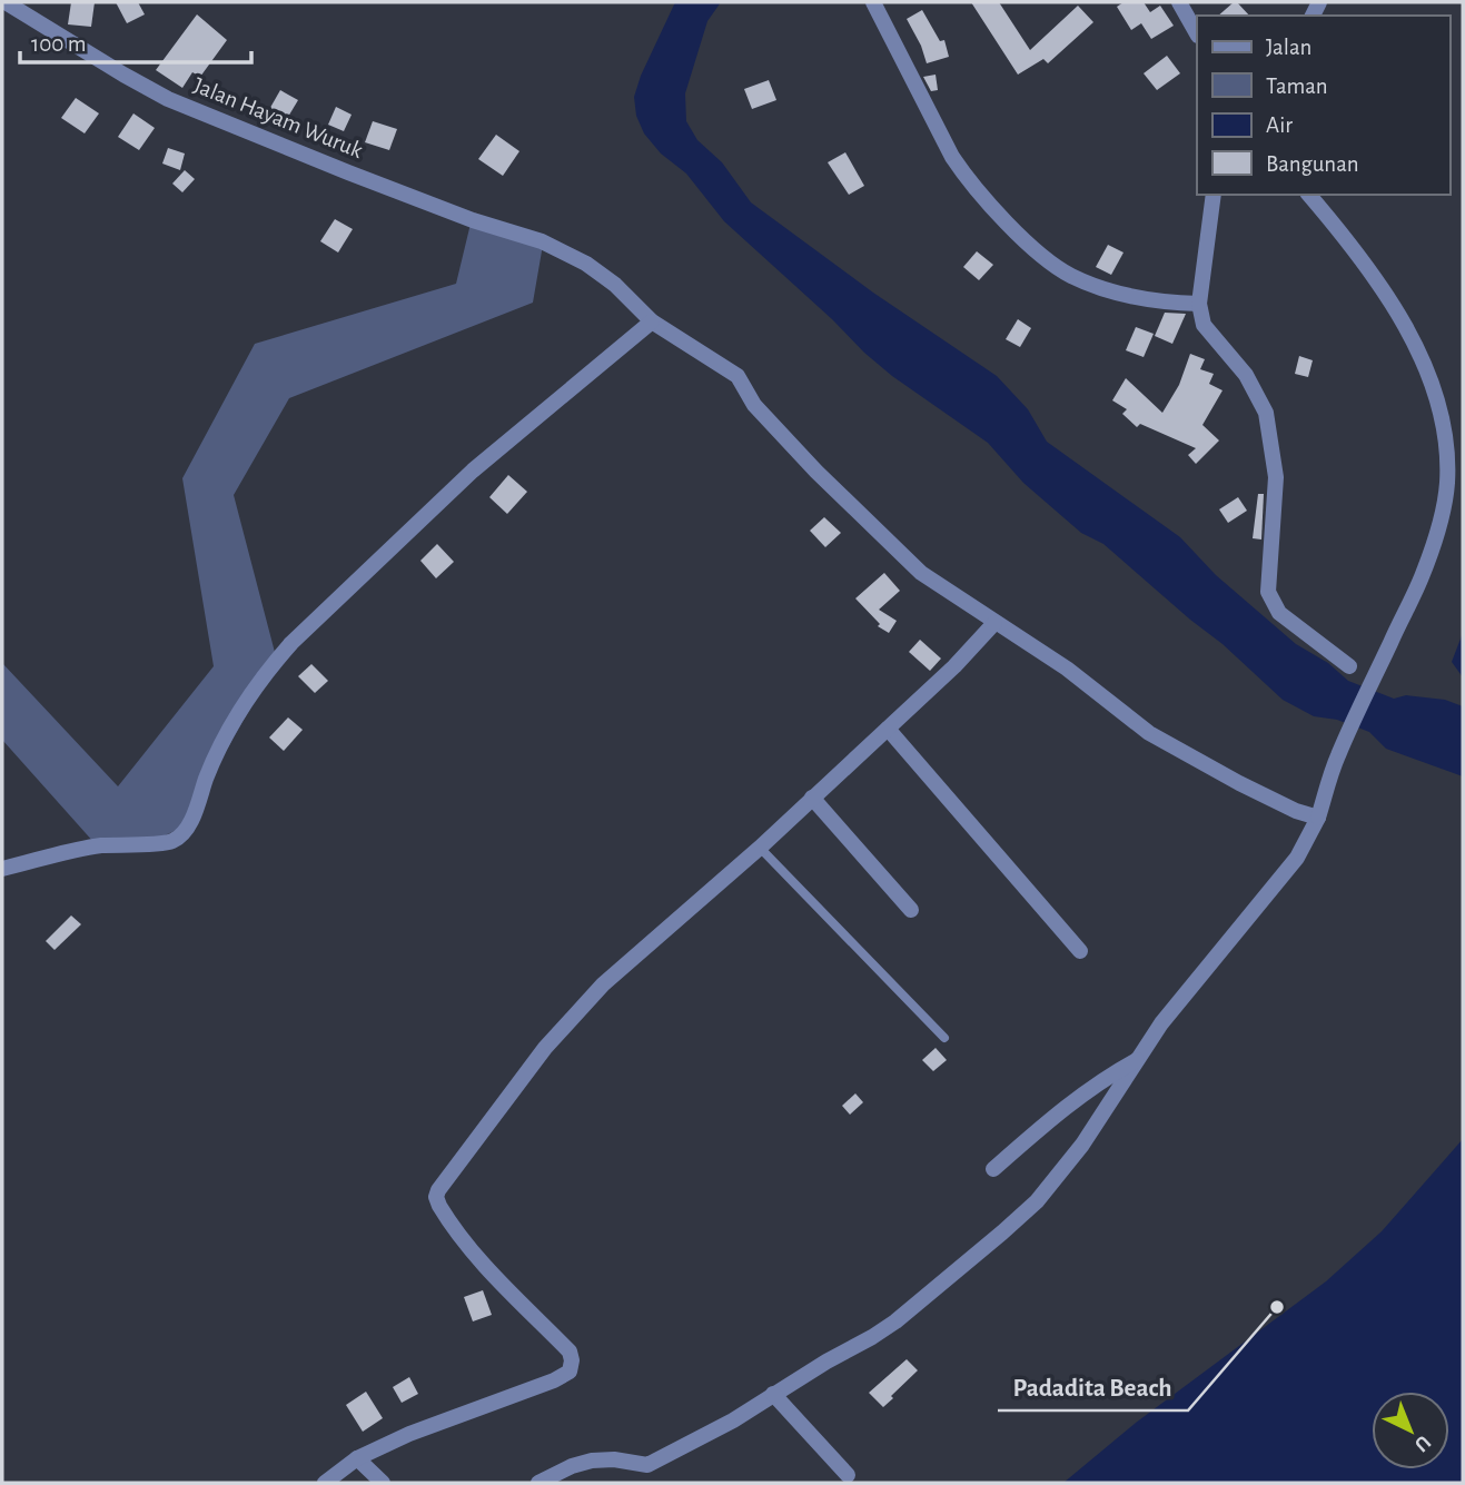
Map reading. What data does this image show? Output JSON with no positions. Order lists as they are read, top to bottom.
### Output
{
  "streets": {
    "street": ["Jalan Hayam Wuruk"]
  },
  "places": ["Padadita Beach"],
  "legend": [
    "Jalan",
    "Taman",
    "Air",
    "Bangunan"
  ],
  "scale_bar": "100 m",
  "north": "bottom right"
}
